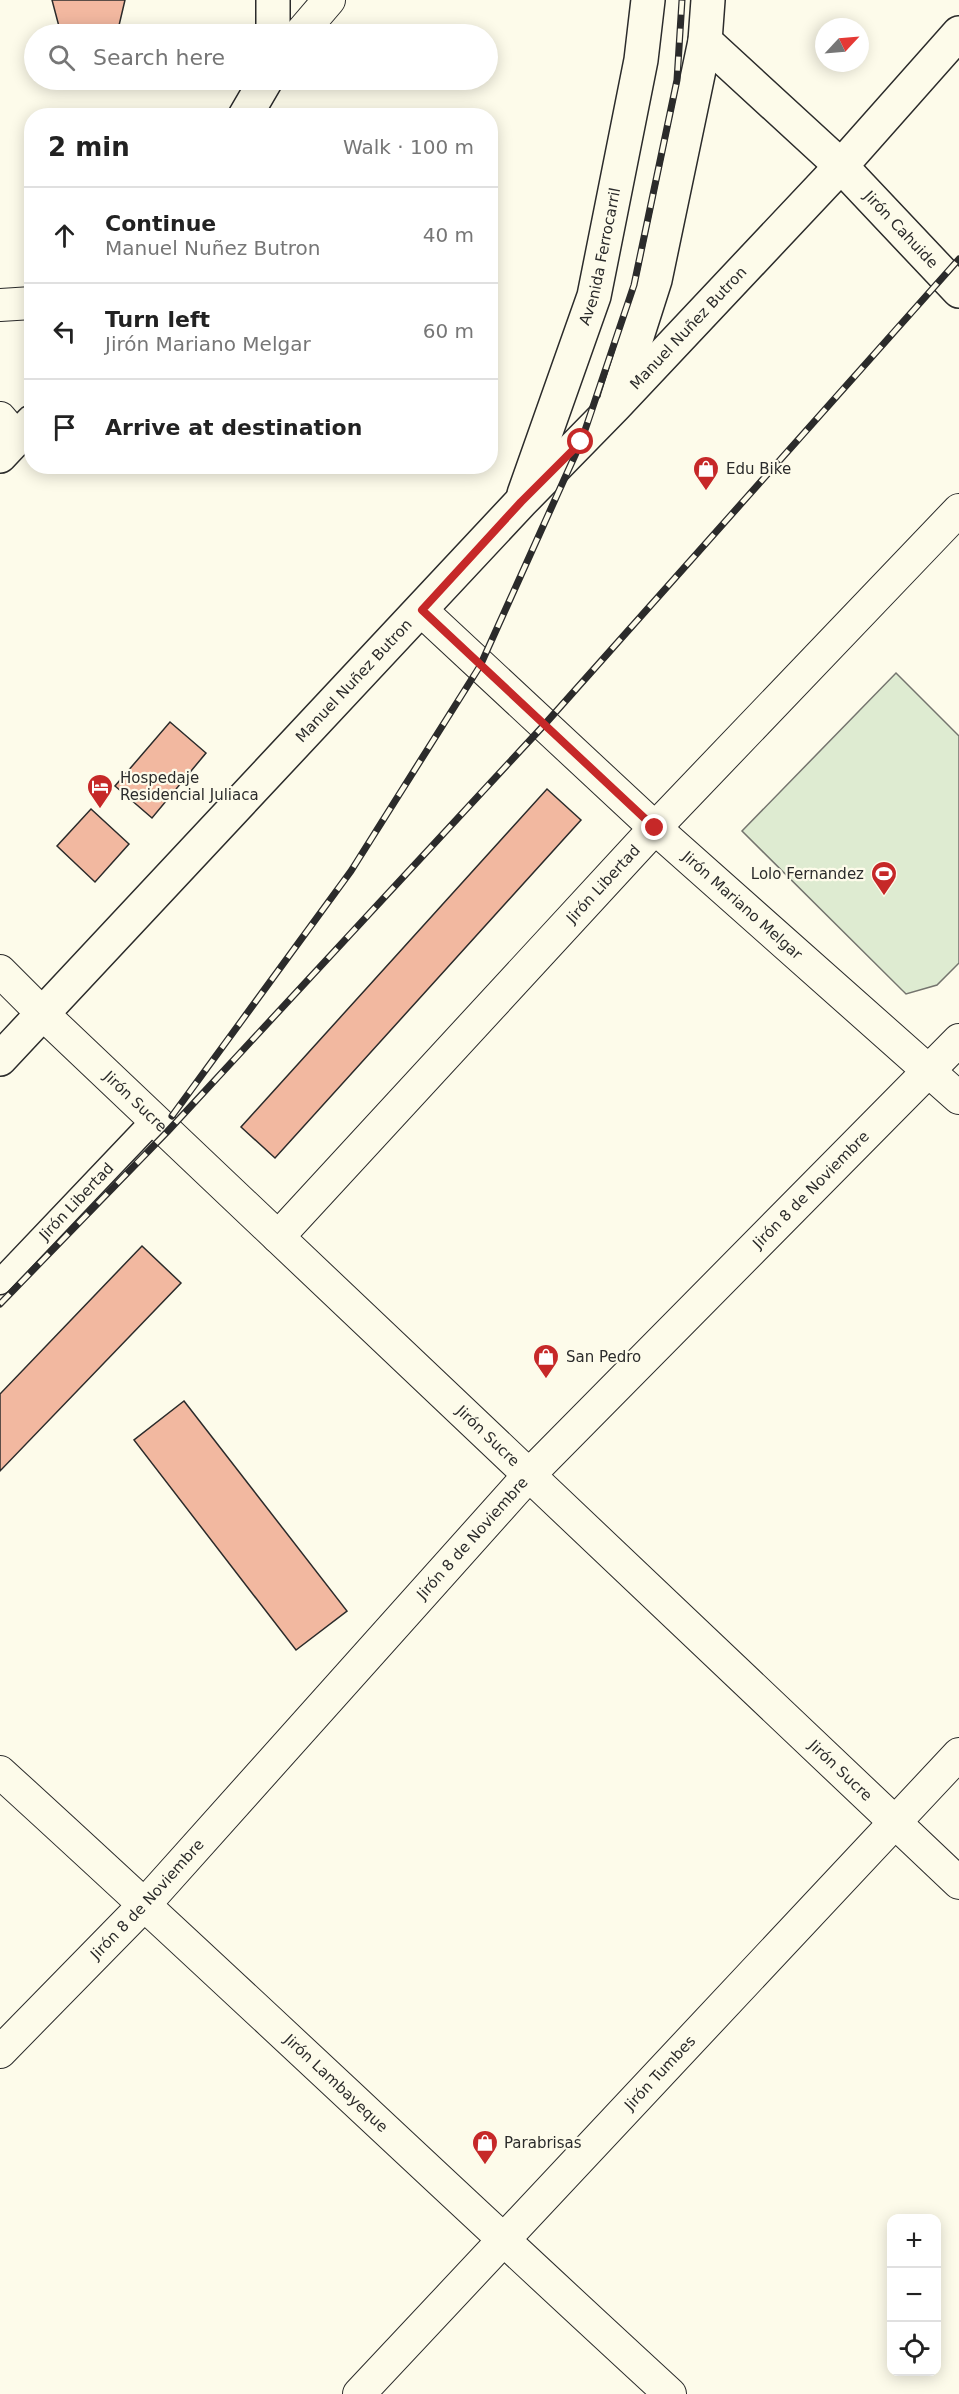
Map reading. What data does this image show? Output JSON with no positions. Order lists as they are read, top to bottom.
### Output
{
  "streets": {
    "main road": ["Jirón Cahuide", "Avenida Ferrocarril", "Manuel Nuñez Butron"],
    "street": [
      "Jirón Libertad",
      "Jirón Mariano Melgar",
      "Jirón Sucre",
      "Jirón 8 de Noviembre",
      "Jirón Tumbes",
      "Jirón Lambayeque"
    ]
  },
  "crossings": [
    ["Jirón Cahuide", "Manuel Nuñez Butron"],
    ["Avenida Ferrocarril", "Manuel Nuñez Butron"],
    ["Manuel Nuñez Butron", "Jirón Mariano Melgar"],
    ["Manuel Nuñez Butron", "Jirón Sucre"],
    ["Jirón Libertad", "Jirón Mariano Melgar"],
    ["Jirón Libertad", "Jirón Sucre"],
    ["Jirón Mariano Melgar", "Jirón 8 de Noviembre"],
    ["Jirón Sucre", "Jirón 8 de Noviembre"],
    ["Jirón Sucre", "Jirón Tumbes"],
    ["Jirón 8 de Noviembre", "Jirón Lambayeque"],
    ["Jirón Tumbes", "Jirón Lambayeque"]
  ],
  "places": {
    "shop": ["Edu Bike", "San Pedro", "Parabrisas"],
    "hotel": ["Hospedaje Residencial Juliaca"],
    "sports": ["Lolo Fernandez"]
  },
  "north": "top right",
  "page": {
    "search": "Search here",
    "heading": ["2 min", "Walk · 100 m"],
    "list": [
      ["Continue", "Manuel Nuñez Butron", "40 m"],
      ["Turn left", "Jirón Mariano Melgar", "60 m"],
      "Arrive at destination"
    ],
    "map_buttons": ["+", "−"]
  }
}
